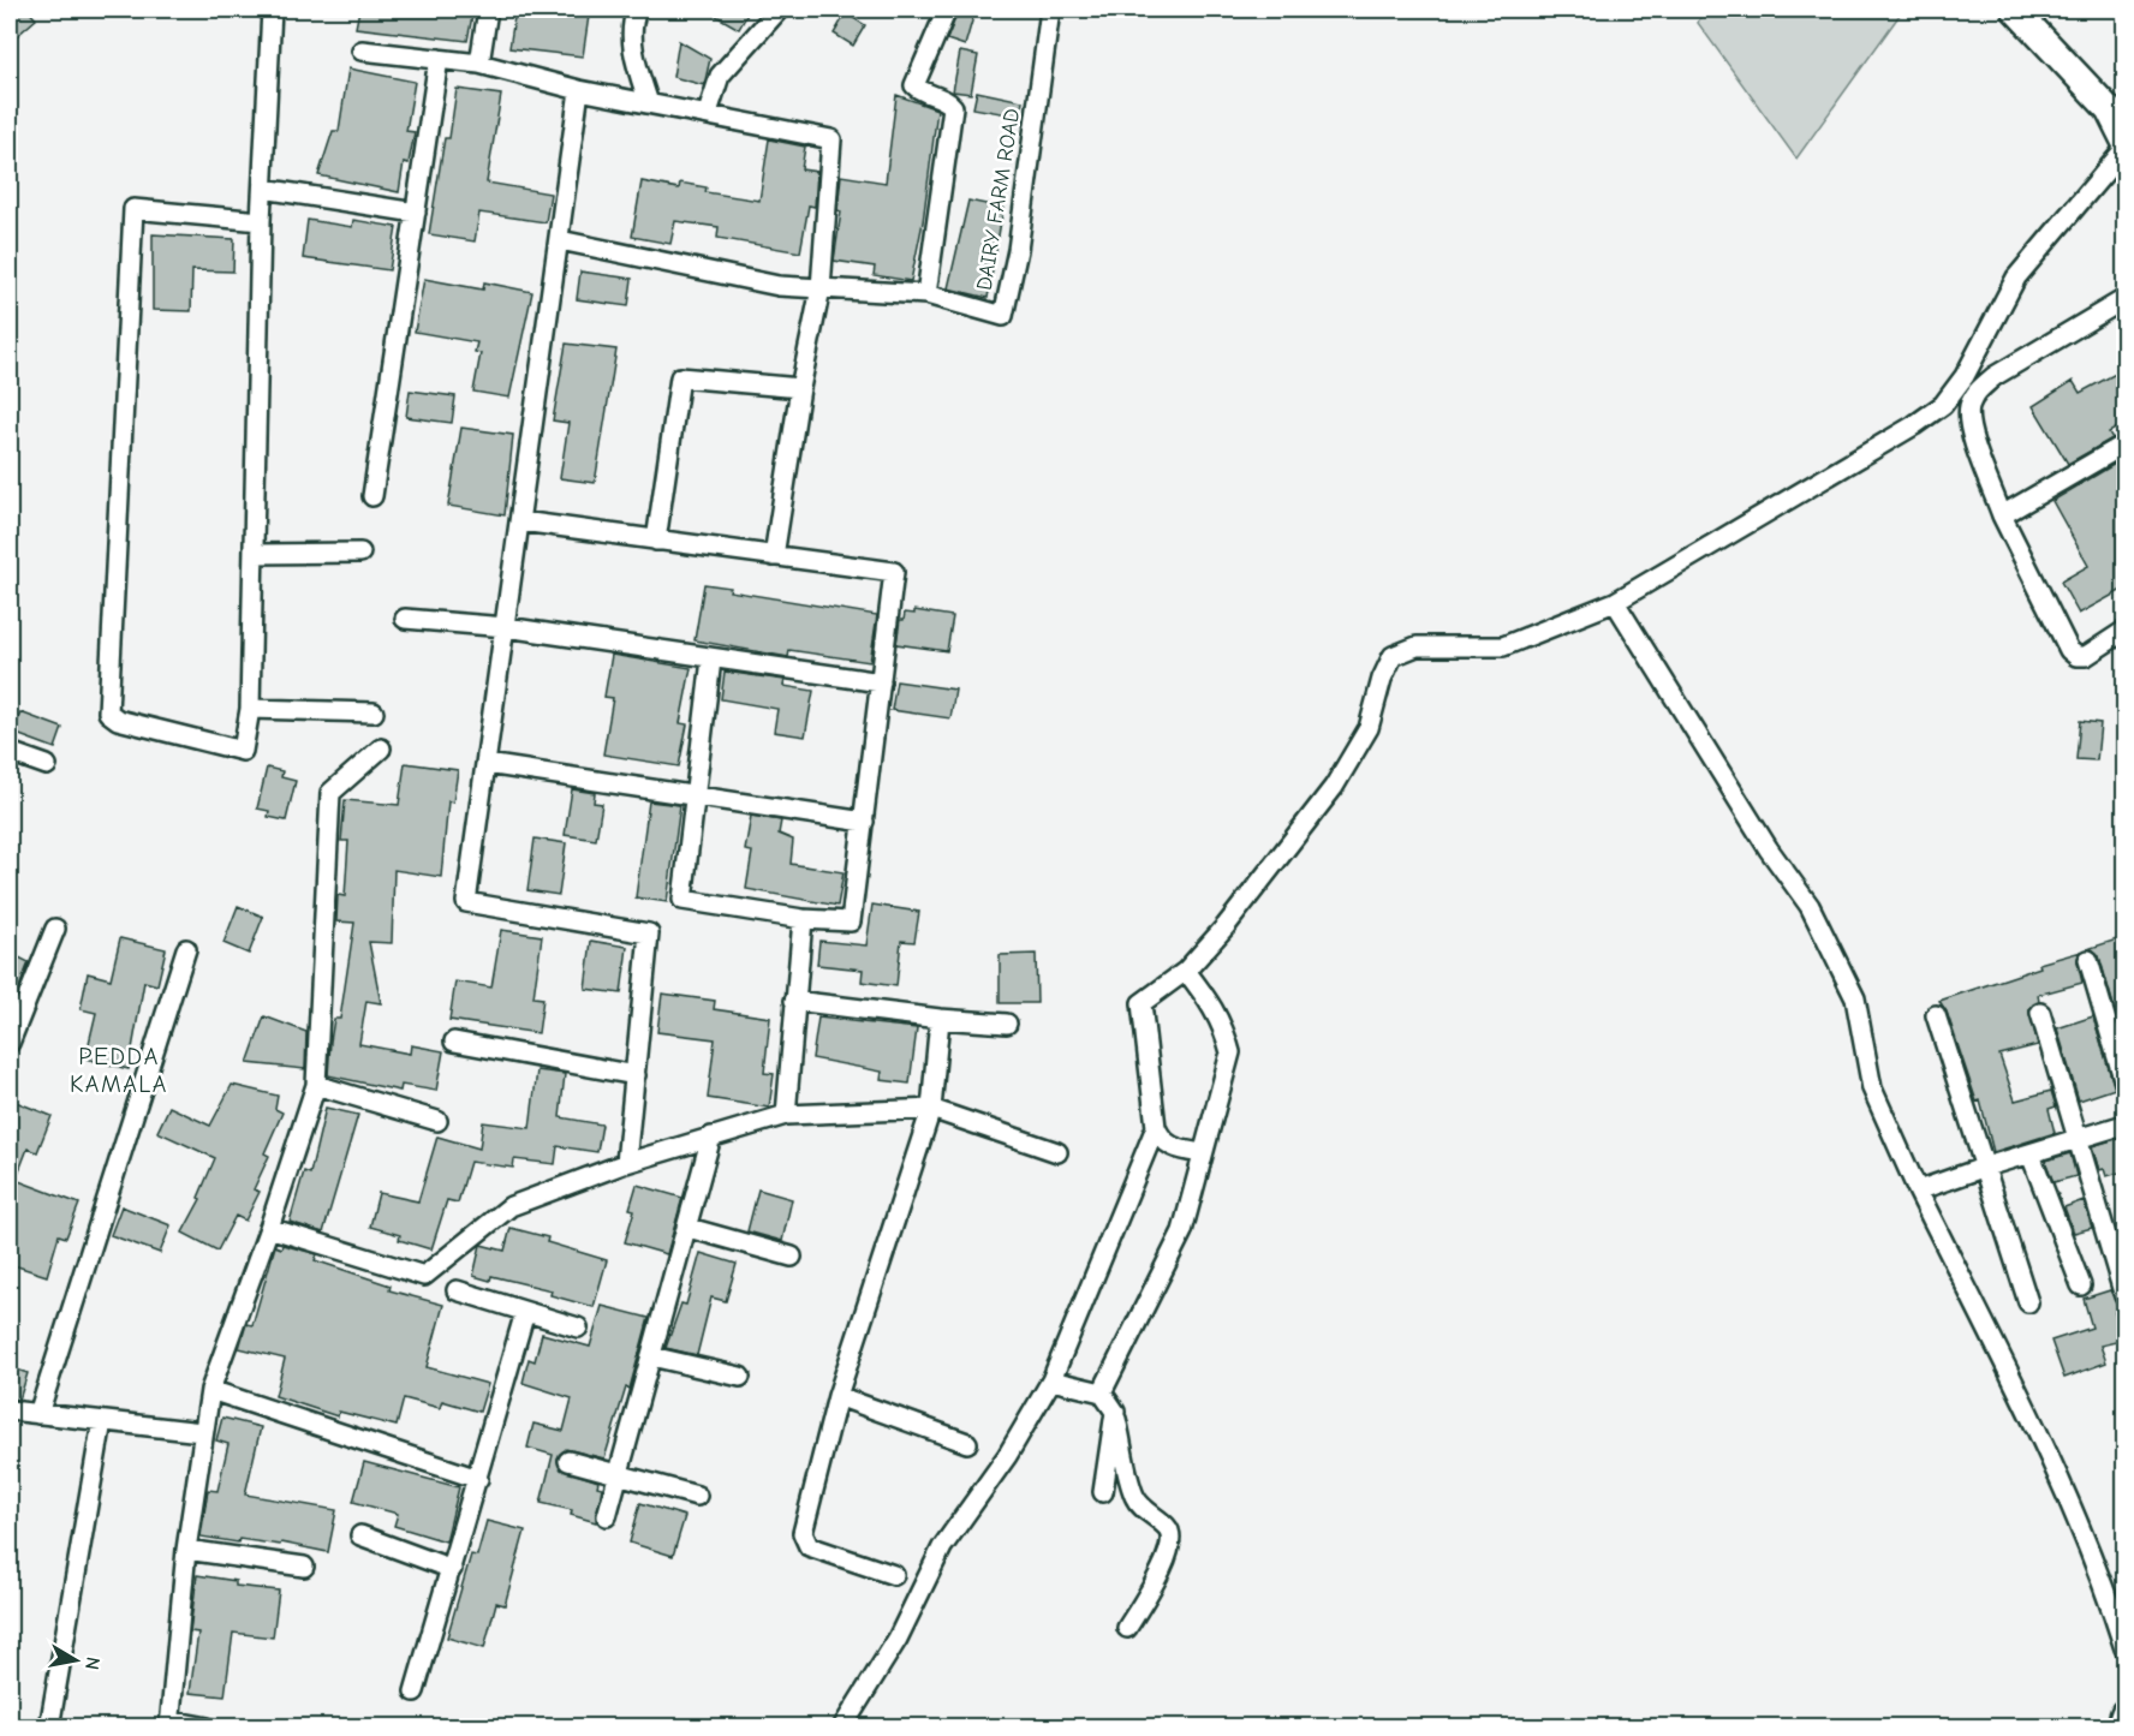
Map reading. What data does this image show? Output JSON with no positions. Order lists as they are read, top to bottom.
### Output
{
  "streets": {
    "street": ["DAIRY FARM ROAD"]
  },
  "districts": ["PEDDA KAMALA"],
  "north": "right"
}
